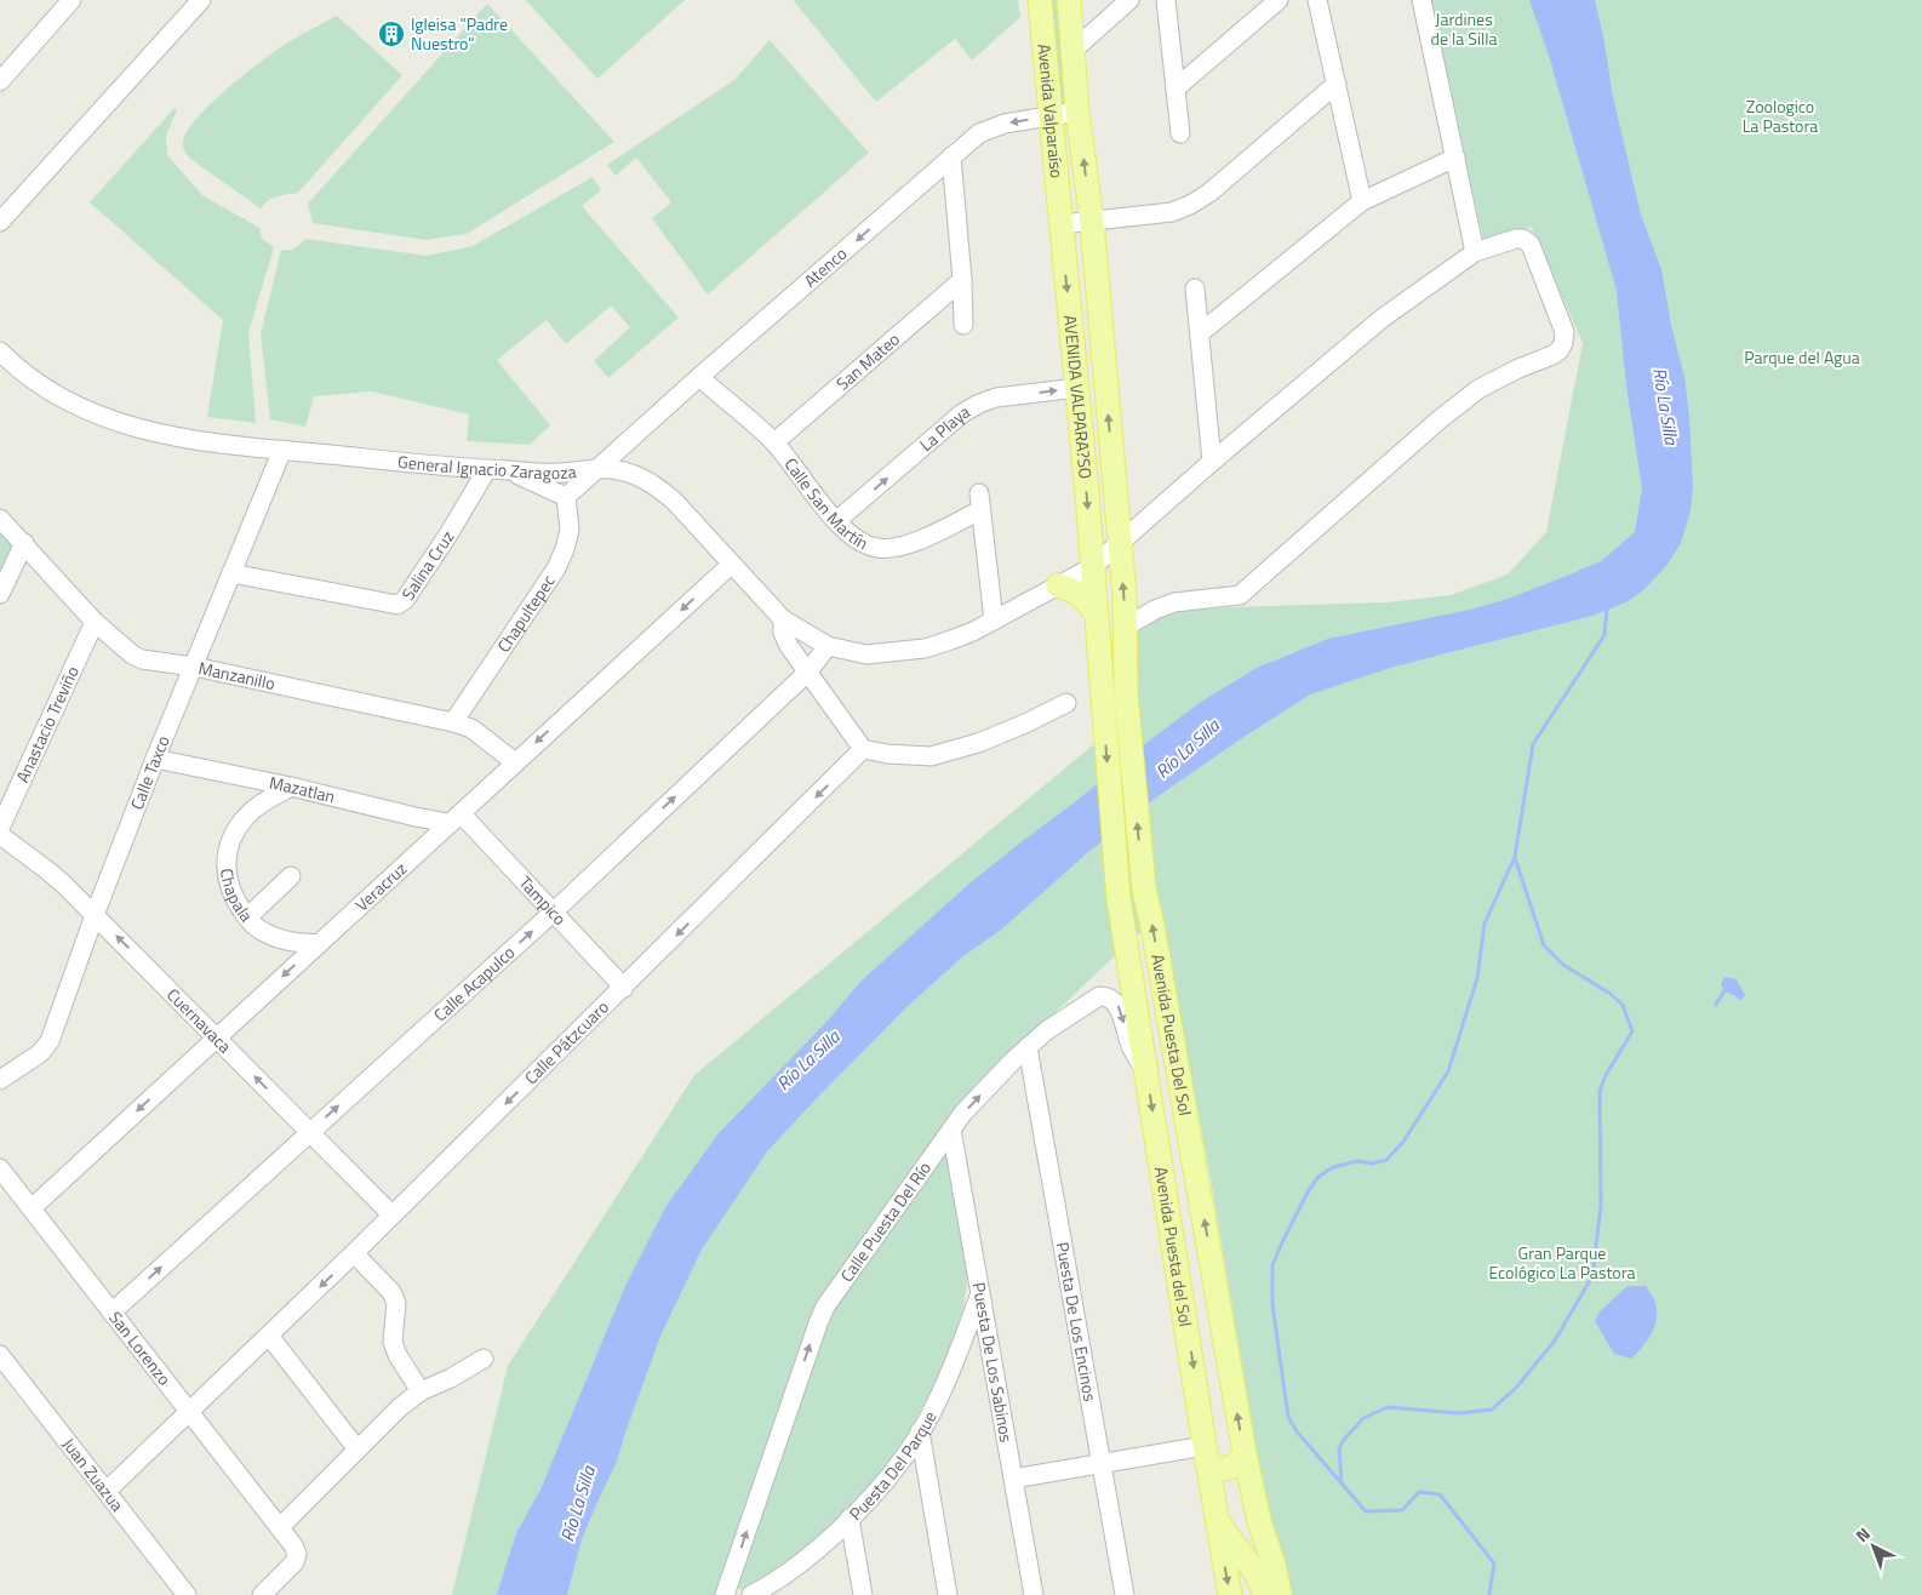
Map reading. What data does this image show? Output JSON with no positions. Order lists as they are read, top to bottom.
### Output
{
  "streets": {
    "main road": [
      "Avenida Valparaíso",
      "AVENIDA VALPARA?SO",
      "Avenida Puesta Del Sol",
      "Avenida Puesta del Sol"
    ],
    "street": [
      "Atenco",
      "San Mateo",
      "La Playa",
      "General Ignacio Zaragoza",
      "Calle San Martín",
      "Salina Cruz",
      "Chapultepec",
      "Manzanillo",
      "Anastacio Treviño",
      "Calle Taxco",
      "Mazatlan",
      "Veracruz",
      "Chapala",
      "Tampico",
      "Calle Acapulco",
      "Cuernavaca",
      "Calle Pátzcuaro",
      "Calle Puesta Del Río",
      "Puesta De Los Encinos",
      "San Lorenzo",
      "Puesta De Los Sabinos",
      "Puesta Del Parque",
      "Juan Zuazua"
    ]
  },
  "crossings": [
    ["Avenida Valparaíso", "Atenco"],
    ["Avenida Valparaíso", "AVENIDA VALPARA?SO"],
    ["Atenco", "General Ignacio Zaragoza"],
    ["Atenco", "Calle San Martín"],
    ["San Mateo", "Calle San Martín"],
    ["AVENIDA VALPARA?SO", "La Playa"],
    ["AVENIDA VALPARA?SO", "Avenida Puesta Del Sol"],
    ["La Playa", "Calle San Martín"],
    ["General Ignacio Zaragoza", "Salina Cruz"],
    ["General Ignacio Zaragoza", "Calle Taxco"],
    ["General Ignacio Zaragoza", "Veracruz"],
    ["General Ignacio Zaragoza", "Calle Acapulco"],
    ["General Ignacio Zaragoza", "Calle Pátzcuaro"],
    ["Salina Cruz", "Calle Taxco"],
    ["Chapultepec", "Manzanillo"],
    ["Manzanillo", "Anastacio Treviño"],
    ["Manzanillo", "Calle Taxco"],
    ["Manzanillo", "Veracruz"],
    ["Calle Taxco", "Mazatlan"],
    ["Calle Taxco", "Cuernavaca"],
    ["Mazatlan", "Veracruz"],
    ["Mazatlan", "Chapala"],
    ["Mazatlan", "Tampico"],
    ["Veracruz", "Chapala"],
    ["Veracruz", "Tampico"],
    ["Veracruz", "Cuernavaca"],
    ["Veracruz", "San Lorenzo"],
    ["Tampico", "Calle Acapulco"],
    ["Tampico", "Calle Pátzcuaro"],
    ["Calle Acapulco", "Cuernavaca"],
    ["Calle Acapulco", "San Lorenzo"],
    ["Cuernavaca", "Calle Pátzcuaro"],
    ["Calle Pátzcuaro", "San Lorenzo"],
    ["Calle Pátzcuaro", "Juan Zuazua"],
    ["Calle Puesta Del Río", "Avenida Puesta del Sol"],
    ["Calle Puesta Del Río", "Puesta De Los Encinos"],
    ["Calle Puesta Del Río", "Puesta De Los Sabinos"],
    ["Puesta De Los Sabinos", "Puesta Del Parque"]
  ],
  "one_way": [
    "Atenco",
    "La Playa",
    "Veracruz",
    "Calle Acapulco",
    "Cuernavaca",
    "Avenida Puesta Del Sol",
    "Calle Pátzcuaro",
    "Calle Puesta Del Río",
    "Avenida Puesta del Sol"
  ],
  "water": ["Río La Silla"],
  "parks": [
    "Jardines de la Silla",
    "Zoologico La Pastora",
    "Parque del Agua",
    "Gran Parque Ecológico La Pastora"
  ],
  "places": {
    "building": ["Igleisa \"Padre Nuestro\""]
  },
  "north": "top left"
}
